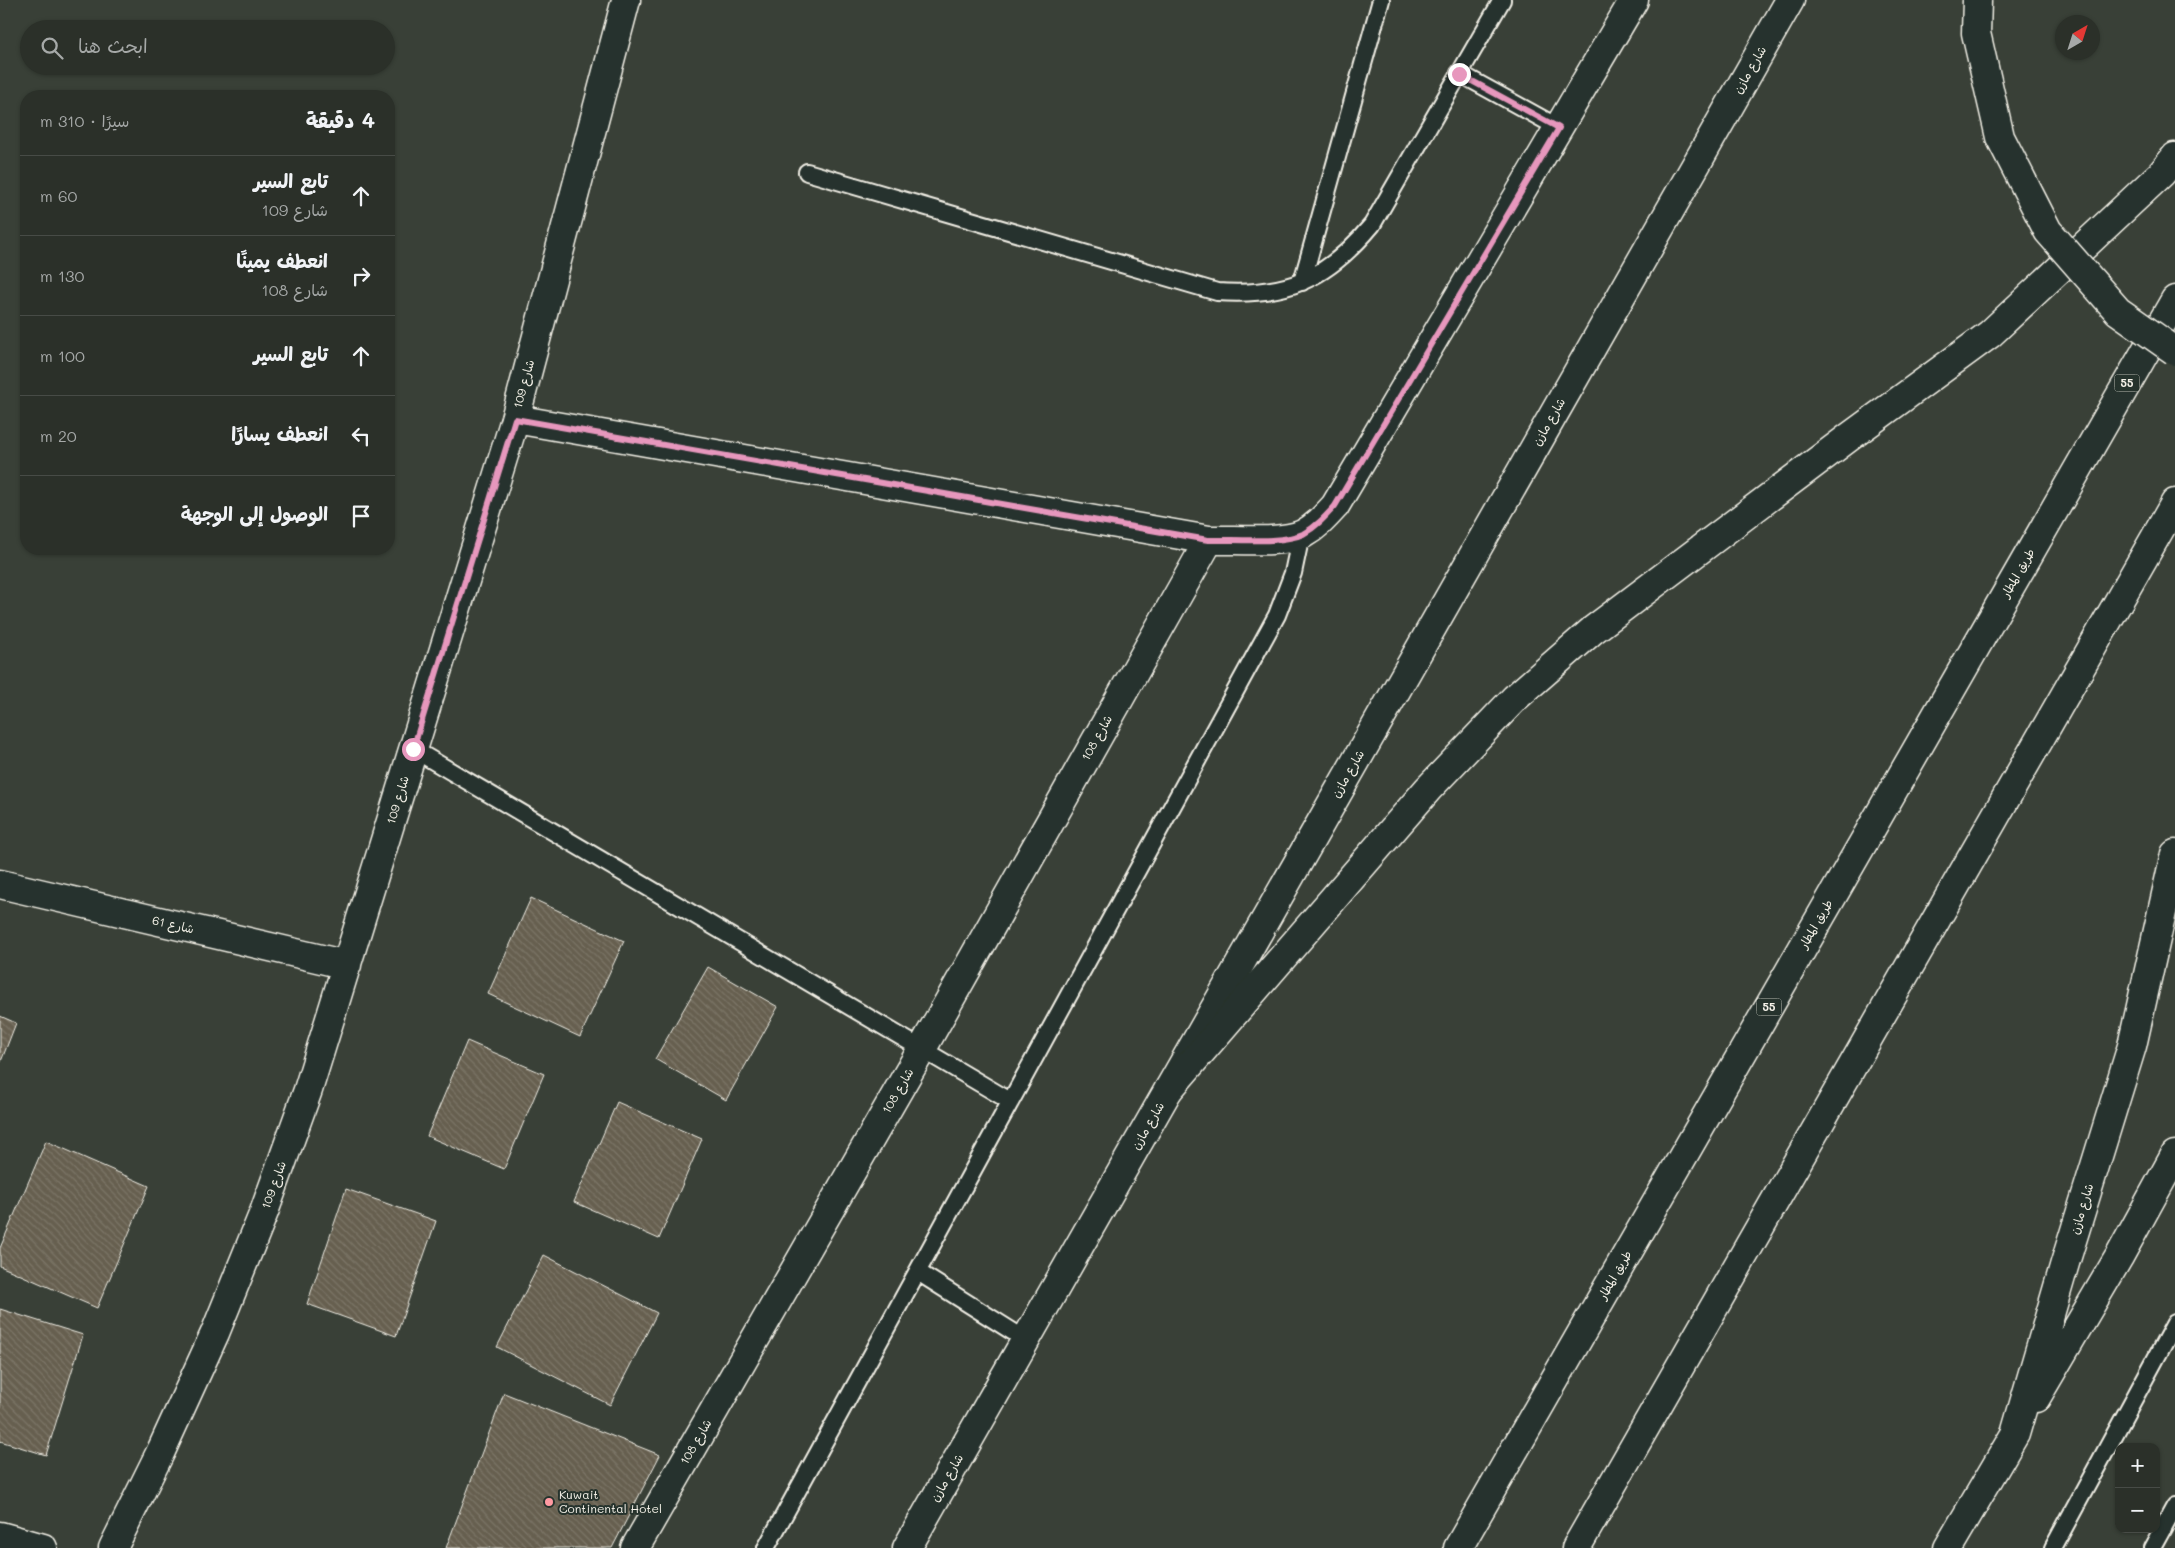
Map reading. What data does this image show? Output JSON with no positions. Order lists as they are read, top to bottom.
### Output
{
  "streets": {
    "main road": [
      "شارع مازن",
      "55",
      "شارع 109",
      "طريق المطار",
      "شارع 108",
      "شارع 61"
    ]
  },
  "crossings": [
    ["شارع 109", "شارع 61"]
  ],
  "places": ["Kuwait Continental Hotel"],
  "north": "top right",
  "page": {
    "search": "ابحث هنا",
    "heading": ["4 دقيقة", "سيرًا · 310 m"],
    "list": [
      ["تابع السير", "شارع 109", "60 m"],
      ["انعطف يمينًا", "شارع 108", "130 m"],
      ["تابع السير", "100 m"],
      ["انعطف يسارًا", "20 m"],
      "الوصول إلى الوجهة"
    ],
    "map_buttons": ["+", "−"]
  }
}
